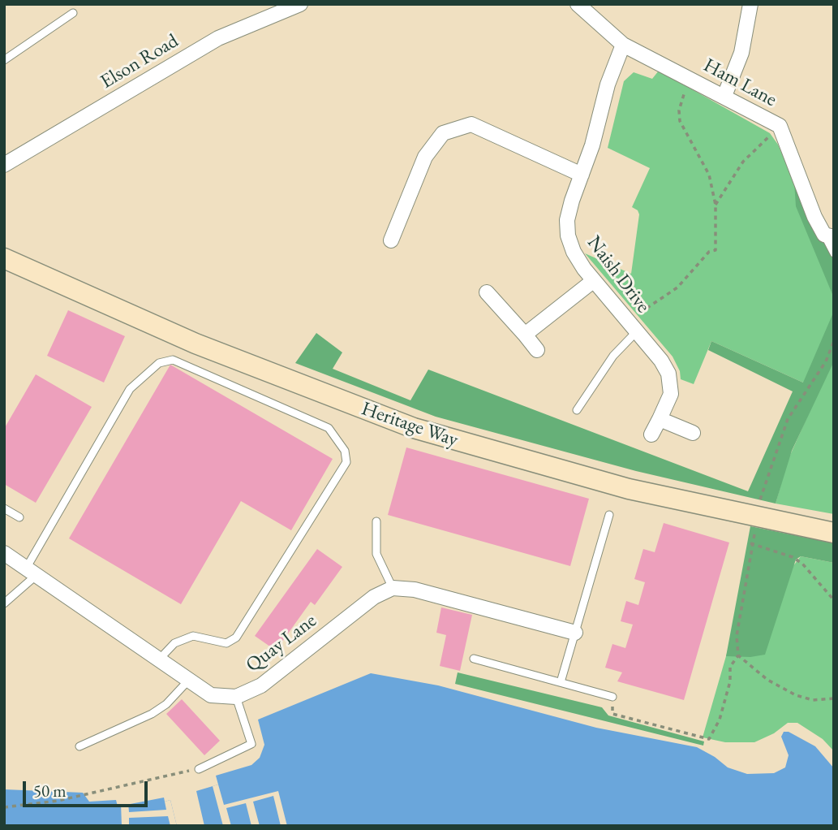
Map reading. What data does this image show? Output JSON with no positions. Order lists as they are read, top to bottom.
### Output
{
  "streets": {
    "street": [
      "Elson Road",
      "Ham Lane",
      "Naish Drive",
      "Heritage Way",
      "Quay Lane"
    ]
  },
  "crossings": [
    ["Ham Lane", "Naish Drive"]
  ],
  "scale_bar": "50 m"
}
